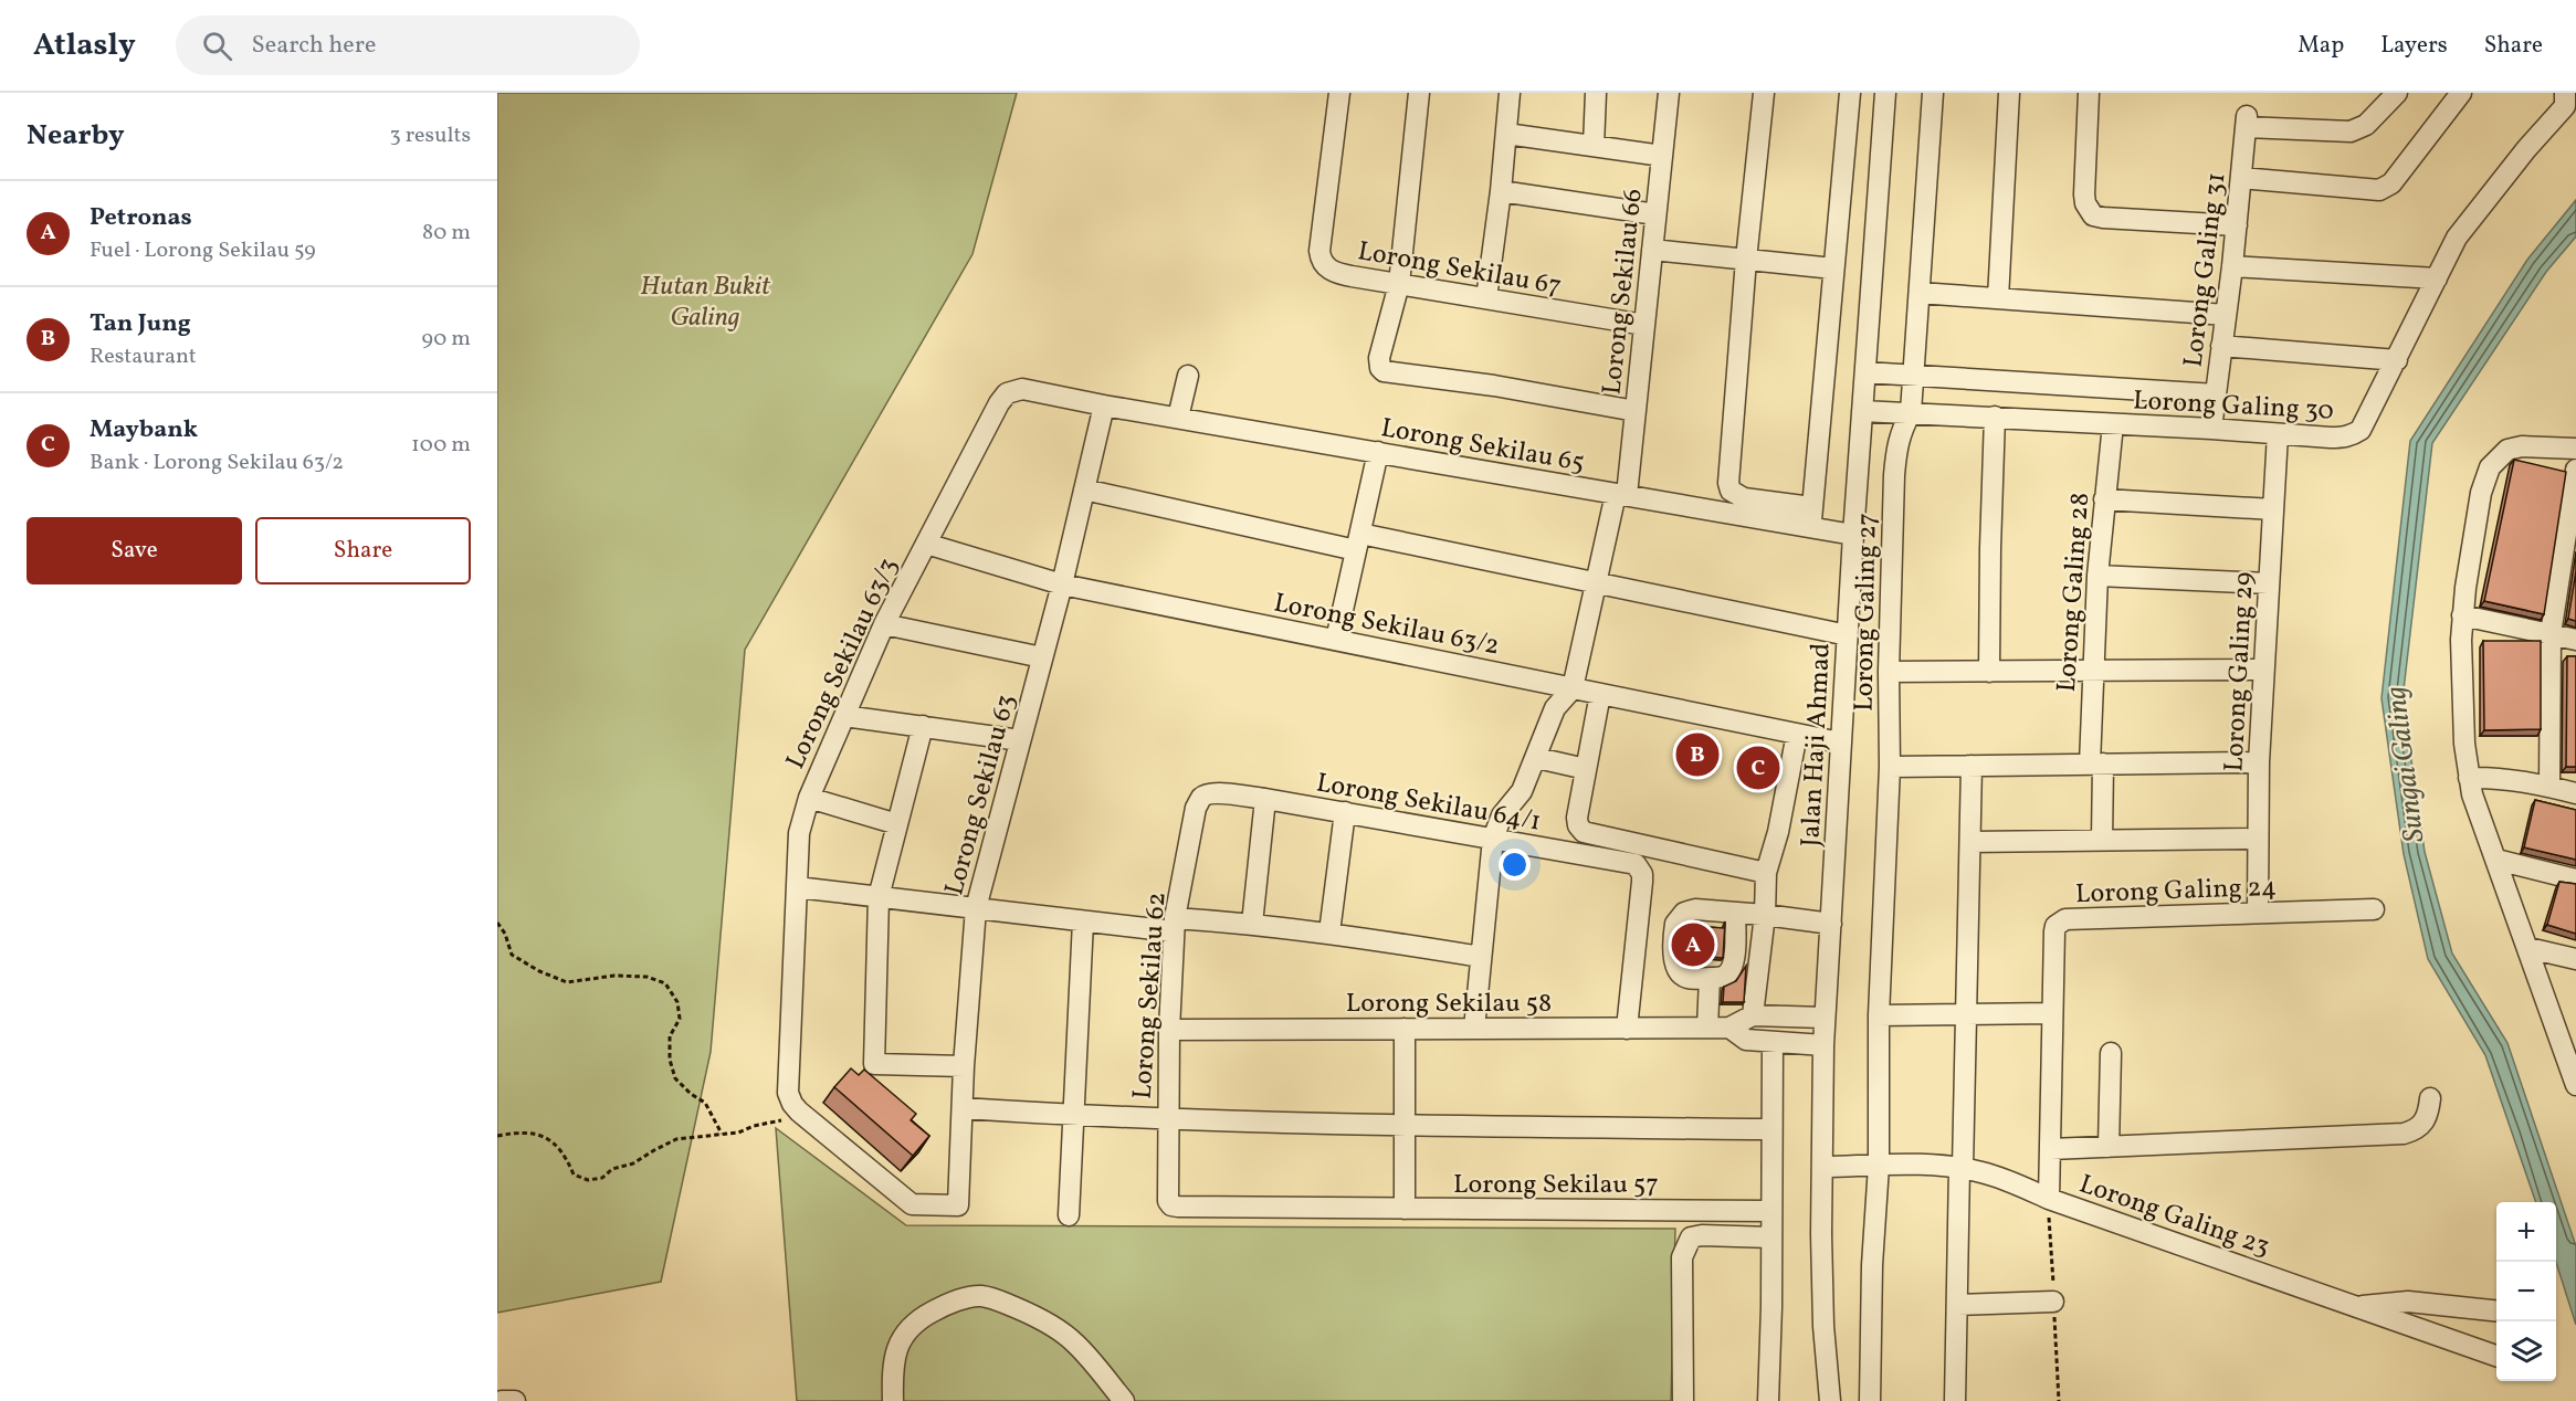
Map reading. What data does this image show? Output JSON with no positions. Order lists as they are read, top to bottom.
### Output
{
  "streets": {
    "street": [
      "Lorong Sekilau 67",
      "Lorong Galing 31",
      "Lorong Sekilau 66",
      "Lorong Galing 30",
      "Lorong Sekilau 65",
      "Lorong Galing 28",
      "Lorong Galing 27",
      "Lorong Sekilau 63/2",
      "Lorong Sekilau 63/3",
      "Lorong Galing 29",
      "Jalan Haji Ahmad",
      "Lorong Sekilau 63",
      "Lorong Sekilau 64/1",
      "Lorong Galing 24",
      "Lorong Sekilau 62",
      "Lorong Sekilau 58",
      "Lorong Sekilau 57",
      "Lorong Galing 23"
    ]
  },
  "crossings": [
    ["Lorong Sekilau 67", "Lorong Sekilau 66"],
    ["Lorong Galing 31", "Lorong Galing 30"],
    ["Lorong Sekilau 66", "Lorong Sekilau 65"],
    ["Lorong Sekilau 66", "Lorong Sekilau 63/2"],
    ["Lorong Galing 30", "Lorong Galing 28"],
    ["Lorong Galing 30", "Lorong Galing 27"],
    ["Lorong Galing 30", "Lorong Galing 29"],
    ["Lorong Galing 30", "Jalan Haji Ahmad"],
    ["Lorong Sekilau 65", "Lorong Sekilau 63/3"],
    ["Lorong Sekilau 65", "Jalan Haji Ahmad"],
    ["Lorong Sekilau 65", "Lorong Sekilau 63"],
    ["Lorong Sekilau 63/2", "Lorong Sekilau 63/3"],
    ["Lorong Sekilau 63/2", "Jalan Haji Ahmad"],
    ["Lorong Sekilau 63/2", "Lorong Sekilau 63"],
    ["Lorong Sekilau 63/3", "Lorong Sekilau 63"],
    ["Lorong Galing 29", "Lorong Galing 24"],
    ["Jalan Haji Ahmad", "Lorong Sekilau 58"],
    ["Jalan Haji Ahmad", "Lorong Galing 23"],
    ["Lorong Sekilau 64/1", "Lorong Sekilau 62"],
    ["Lorong Sekilau 64/1", "Lorong Sekilau 58"],
    ["Lorong Galing 24", "Lorong Galing 23"],
    ["Lorong Sekilau 62", "Lorong Sekilau 58"],
    ["Lorong Sekilau 62", "Lorong Sekilau 57"]
  ],
  "water": ["Sungai Galing"],
  "parks": ["Hutan Bukit Galing"],
  "page": {
    "header": "Atlasly",
    "search": "Search here",
    "nav": ["Map", "Layers", "Share"],
    "heading": ["Nearby", "3 results"],
    "list": [
      {
        "mark": "A",
        "name": "Petronas",
        "note": "Fuel · Lorong Sekilau 59",
        "value": "80 m"
      },
      {
        "mark": "B",
        "name": "Tan Jung",
        "note": "Restaurant",
        "value": "90 m"
      },
      {
        "mark": "C",
        "name": "Maybank",
        "note": "Bank · Lorong Sekilau 63/2",
        "value": "100 m"
      }
    ],
    "buttons": ["Save", "Share"],
    "pins": ["B", "C", "A"],
    "map_buttons": ["+", "−"]
  }
}
